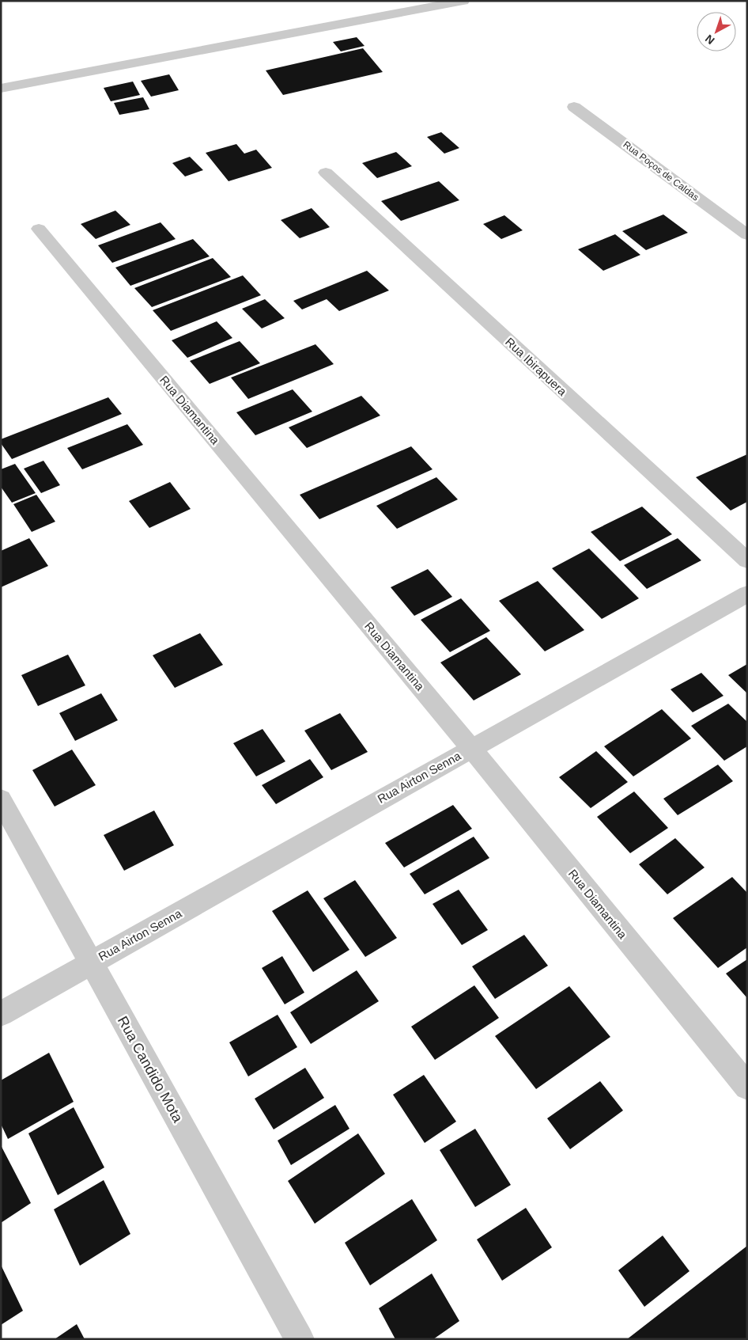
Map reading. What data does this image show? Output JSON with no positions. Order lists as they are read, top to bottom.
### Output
{
  "streets": {
    "street": [
      "Rua Poços de Caldas",
      "Rua Ibirapuera",
      "Rua Diamantina",
      "Rua Airton Senna",
      "Rua Candido Mota"
    ]
  },
  "crossings": [
    ["Rua Diamantina", "Rua Airton Senna"],
    ["Rua Airton Senna", "Rua Candido Mota"]
  ],
  "north": "bottom left"
}
